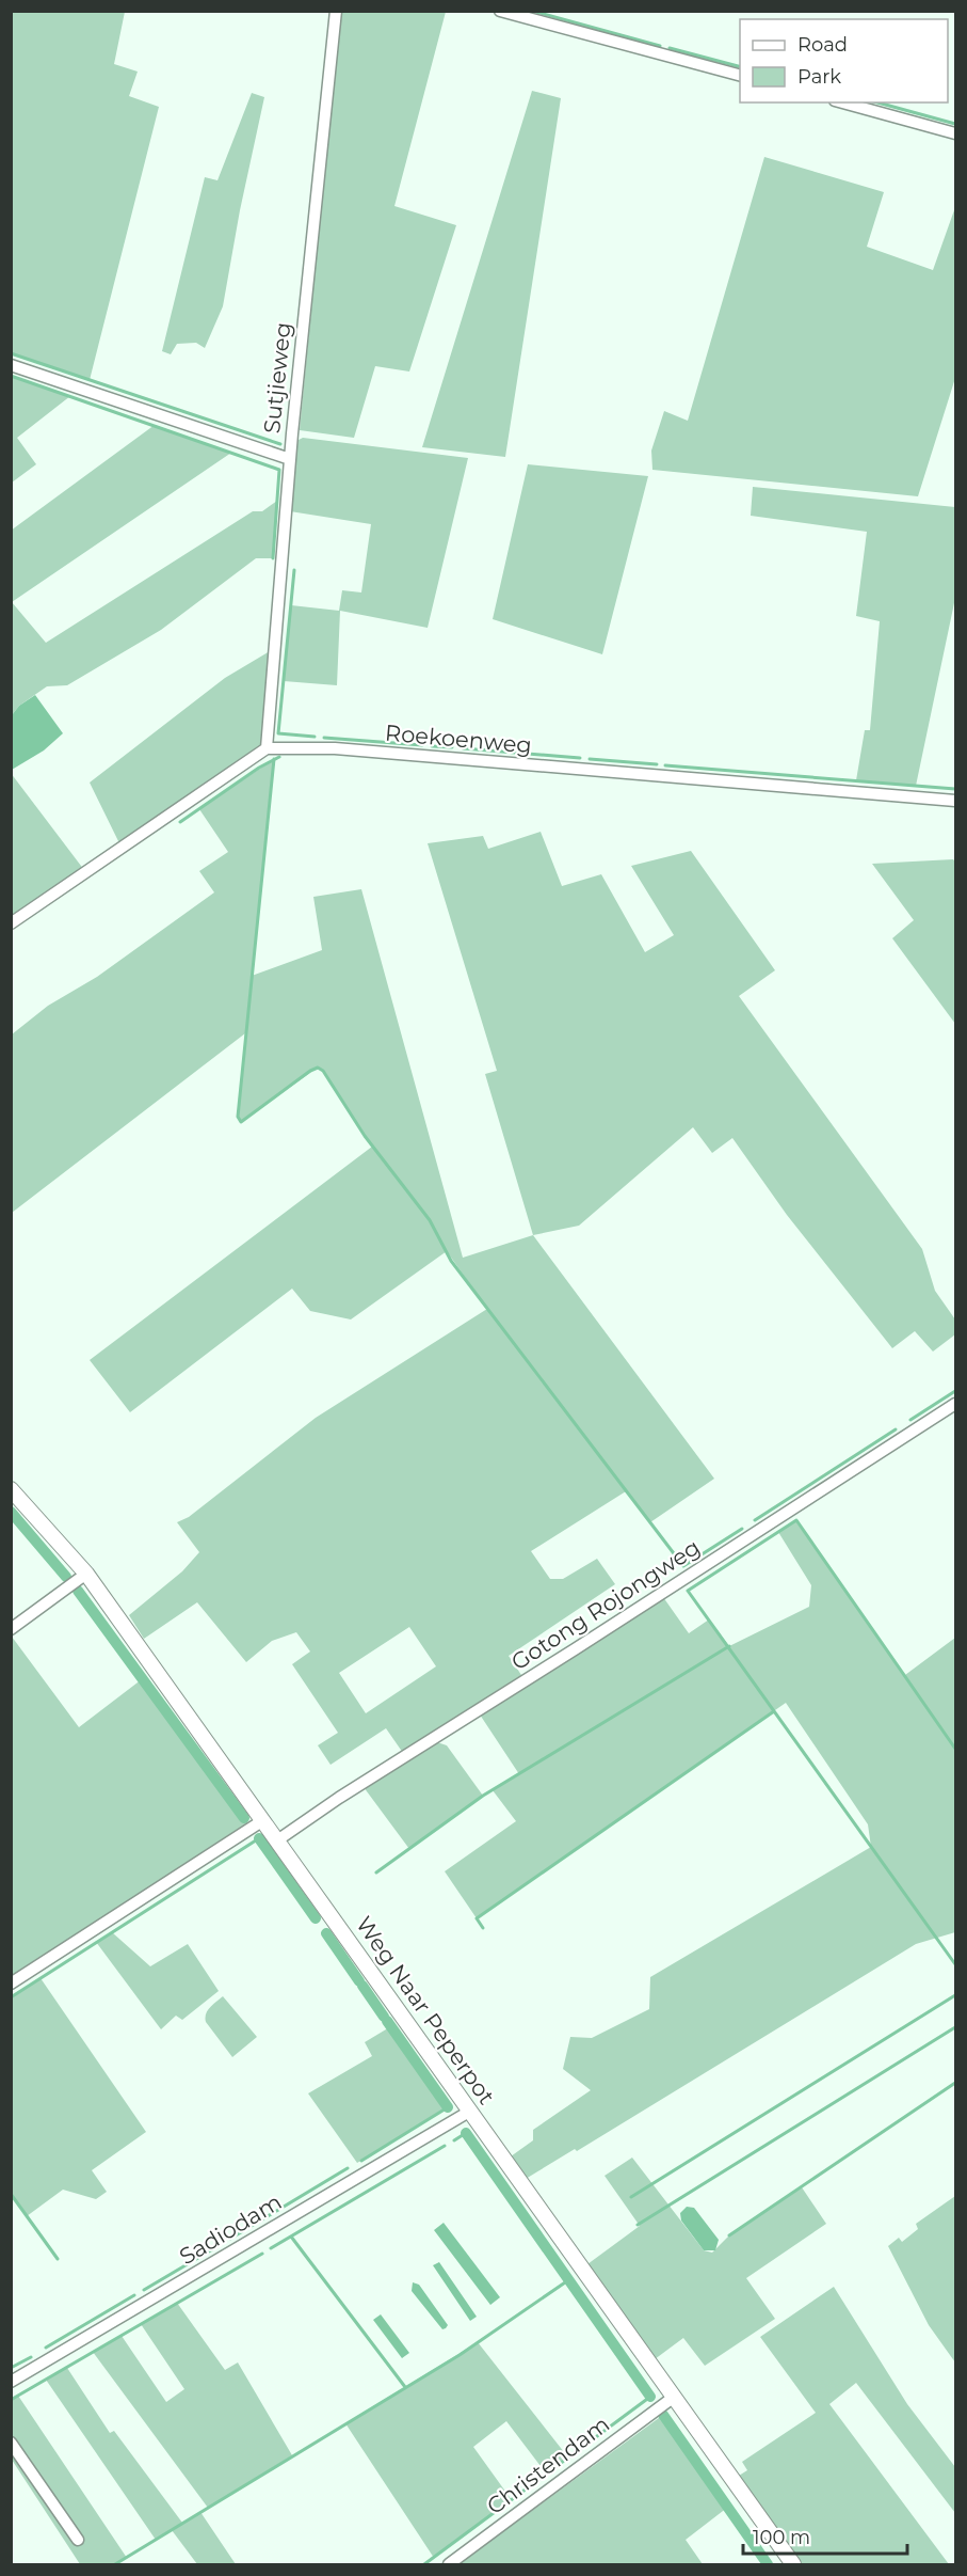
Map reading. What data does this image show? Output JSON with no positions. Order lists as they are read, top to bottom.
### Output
{
  "streets": {
    "street": [
      "Sutjieweg",
      "Roekoenweg",
      "Gotong Rojongweg",
      "Weg Naar Peperpot",
      "Sadiodam",
      "Christendam"
    ]
  },
  "crossings": [
    ["Sutjieweg", "Roekoenweg"],
    ["Gotong Rojongweg", "Weg Naar Peperpot"],
    ["Weg Naar Peperpot", "Sadiodam"],
    ["Weg Naar Peperpot", "Christendam"]
  ],
  "legend": ["Road", "Park"],
  "scale_bar": "100 m"
}
